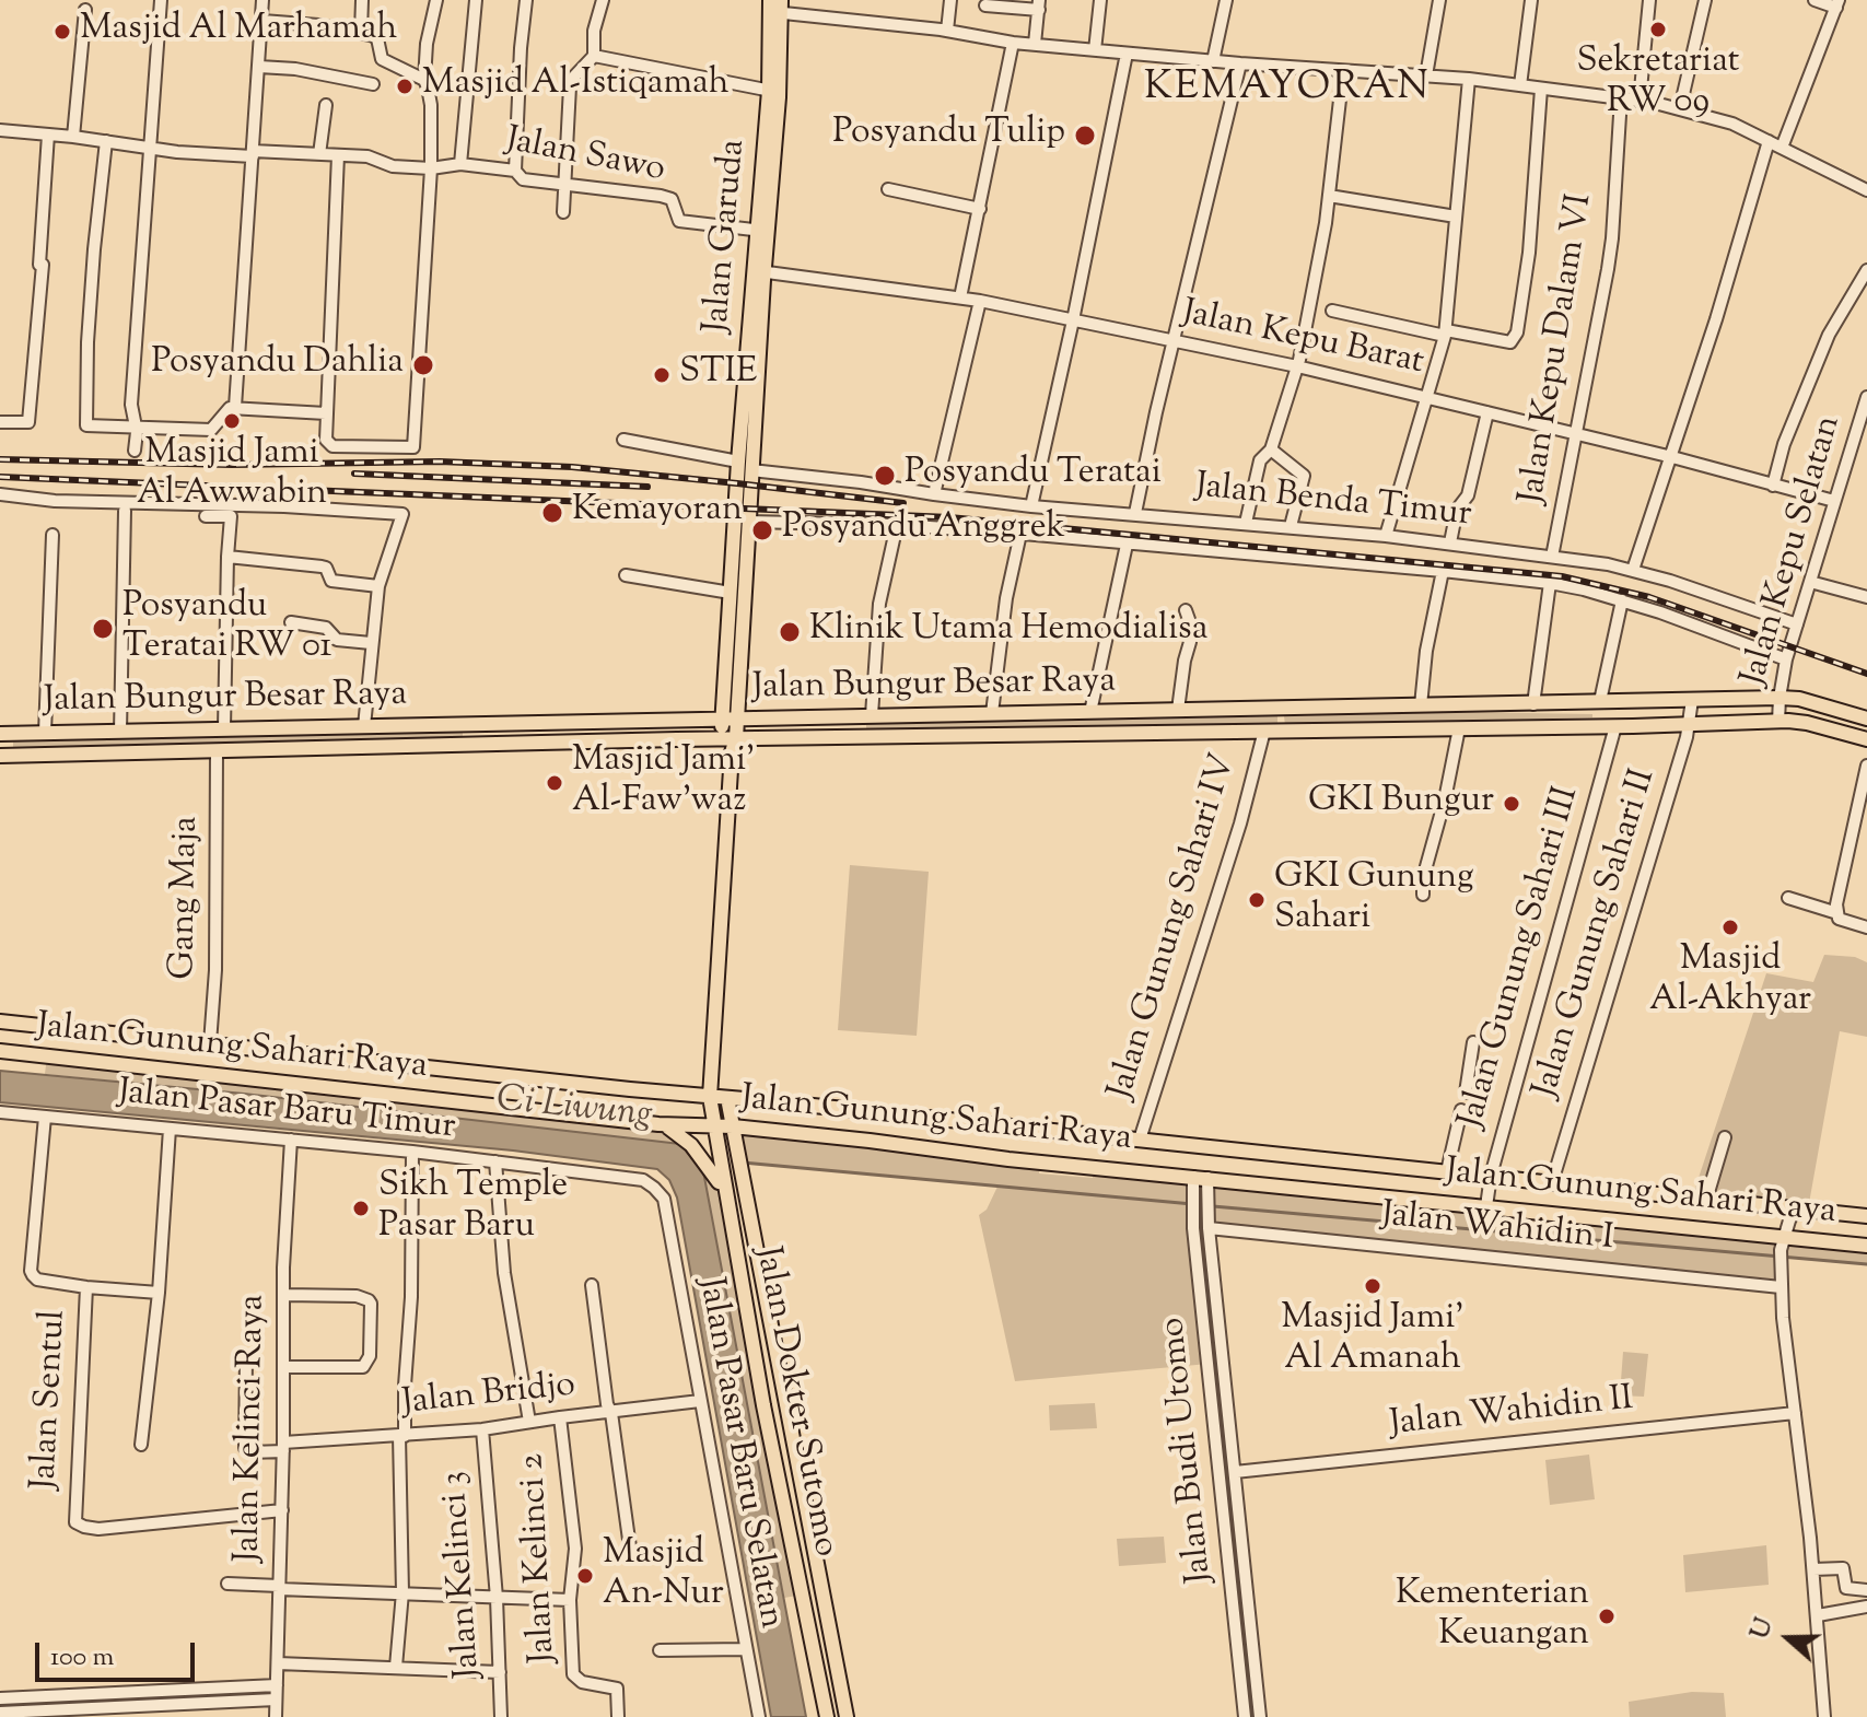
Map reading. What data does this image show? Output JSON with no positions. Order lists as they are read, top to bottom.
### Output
{
  "streets": {
    "main road": [
      "Jalan Garuda",
      "Jalan Bungur Besar Raya",
      "Jalan Gunung Sahari Raya",
      "Jalan Dokter Sutomo"
    ],
    "street": [
      "Jalan Sawo",
      "Jalan Kepu Barat",
      "Jalan Kepu Dalam VI",
      "Jalan Benda Timur",
      "Jalan Kepu Selatan",
      "Gang Maja",
      "Jalan Gunung Sahari IV",
      "Jalan Gunung Sahari II",
      "Jalan Gunung Sahari III",
      "Jalan Pasar Baru Timur",
      "Jalan Wahidin I",
      "Jalan Bridjo",
      "Jalan Sentul",
      "Jalan Wahidin II",
      "Jalan Kelinci Raya",
      "Jalan Budi Utomo",
      "Jalan Pasar Baru Selatan",
      "Jalan Kelinci 2",
      "Jalan Kelinci 3"
    ]
  },
  "crossings": [
    ["Jalan Sawo", "Jalan Garuda"],
    ["Jalan Garuda", "Jalan Kepu Barat"],
    ["Jalan Garuda", "Jalan Benda Timur"],
    ["Jalan Garuda", "Jalan Bungur Besar Raya"],
    ["Jalan Garuda", "Jalan Gunung Sahari Raya"],
    ["Jalan Garuda", "Jalan Dokter Sutomo"],
    ["Jalan Kepu Barat", "Jalan Kepu Dalam VI"],
    ["Jalan Kepu Barat", "Jalan Kepu Selatan"],
    ["Jalan Kepu Dalam VI", "Jalan Benda Timur"],
    ["Jalan Benda Timur", "Jalan Kepu Selatan"],
    ["Jalan Kepu Selatan", "Jalan Bungur Besar Raya"],
    ["Jalan Bungur Besar Raya", "Gang Maja"],
    ["Jalan Bungur Besar Raya", "Jalan Gunung Sahari IV"],
    ["Jalan Bungur Besar Raya", "Jalan Gunung Sahari II"],
    ["Jalan Bungur Besar Raya", "Jalan Gunung Sahari III"],
    ["Gang Maja", "Jalan Gunung Sahari Raya"],
    ["Jalan Gunung Sahari IV", "Jalan Gunung Sahari Raya"],
    ["Jalan Gunung Sahari II", "Jalan Gunung Sahari Raya"],
    ["Jalan Gunung Sahari III", "Jalan Gunung Sahari Raya"],
    ["Jalan Gunung Sahari Raya", "Jalan Dokter Sutomo"],
    ["Jalan Gunung Sahari Raya", "Jalan Budi Utomo"],
    ["Jalan Pasar Baru Timur", "Jalan Sentul"],
    ["Jalan Pasar Baru Timur", "Jalan Kelinci Raya"],
    ["Jalan Pasar Baru Timur", "Jalan Pasar Baru Selatan"],
    ["Jalan Wahidin I", "Jalan Budi Utomo"],
    ["Jalan Bridjo", "Jalan Kelinci Raya"],
    ["Jalan Bridjo", "Jalan Pasar Baru Selatan"],
    ["Jalan Bridjo", "Jalan Kelinci 2"],
    ["Jalan Bridjo", "Jalan Kelinci 3"],
    ["Jalan Sentul", "Jalan Kelinci Raya"],
    ["Jalan Wahidin II", "Jalan Budi Utomo"]
  ],
  "districts": ["KEMAYORAN"],
  "water": ["Ci Liwung"],
  "places": [
    "Sekretariat RW 09",
    "Masjid Al Marhamah",
    "Masjid Al-Istiqamah",
    "Posyandu Tulip",
    "Posyandu Dahlia",
    "STIE",
    "Masjid Jami Al Awwabin",
    "Posyandu Teratai",
    "Kemayoran",
    "Posyandu Anggrek",
    "Posyandu Teratai RW 01",
    "Klinik Utama Hemodialisa",
    "Masjid Jami' Al-Faw'waz",
    "GKI Bungur",
    "GKI Gunung Sahari",
    "Masjid Al-Akhyar",
    "Sikh Temple Pasar Baru",
    "Masjid Jami' Al Amanah",
    "Masjid An-Nur",
    "Kementerian Keuangan"
  ],
  "scale_bar": "100 m",
  "north": "left"
}
